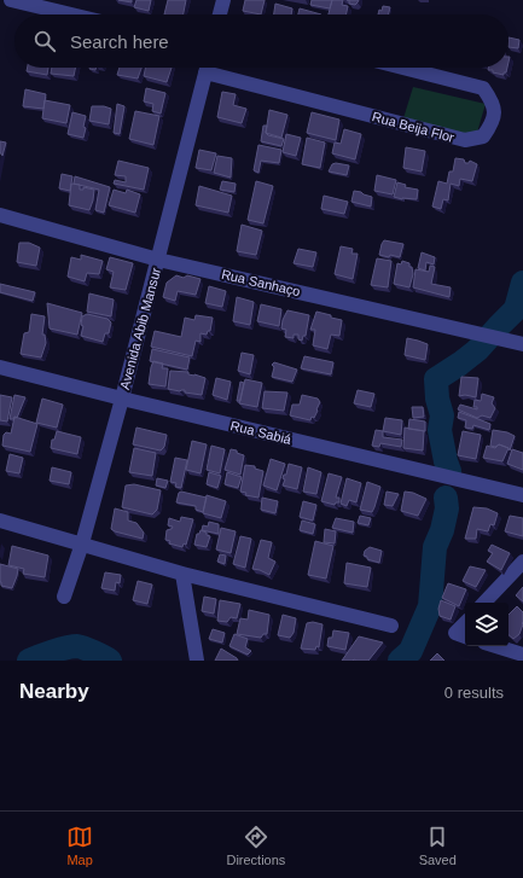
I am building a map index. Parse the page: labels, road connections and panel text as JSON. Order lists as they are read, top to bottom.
{
  "streets": {
    "street": [
      "Rua Beija Flor",
      "Rua Sanhaço",
      "Avenida Abib Mansur",
      "Rua Sabiá"
    ]
  },
  "crossings": [
    ["Rua Sanhaço", "Avenida Abib Mansur"],
    ["Avenida Abib Mansur", "Rua Sabiá"]
  ],
  "page": {
    "search": "Search here",
    "heading": ["Nearby", "0 results"],
    "nav": ["Map", "Directions", "Saved"]
  }
}
